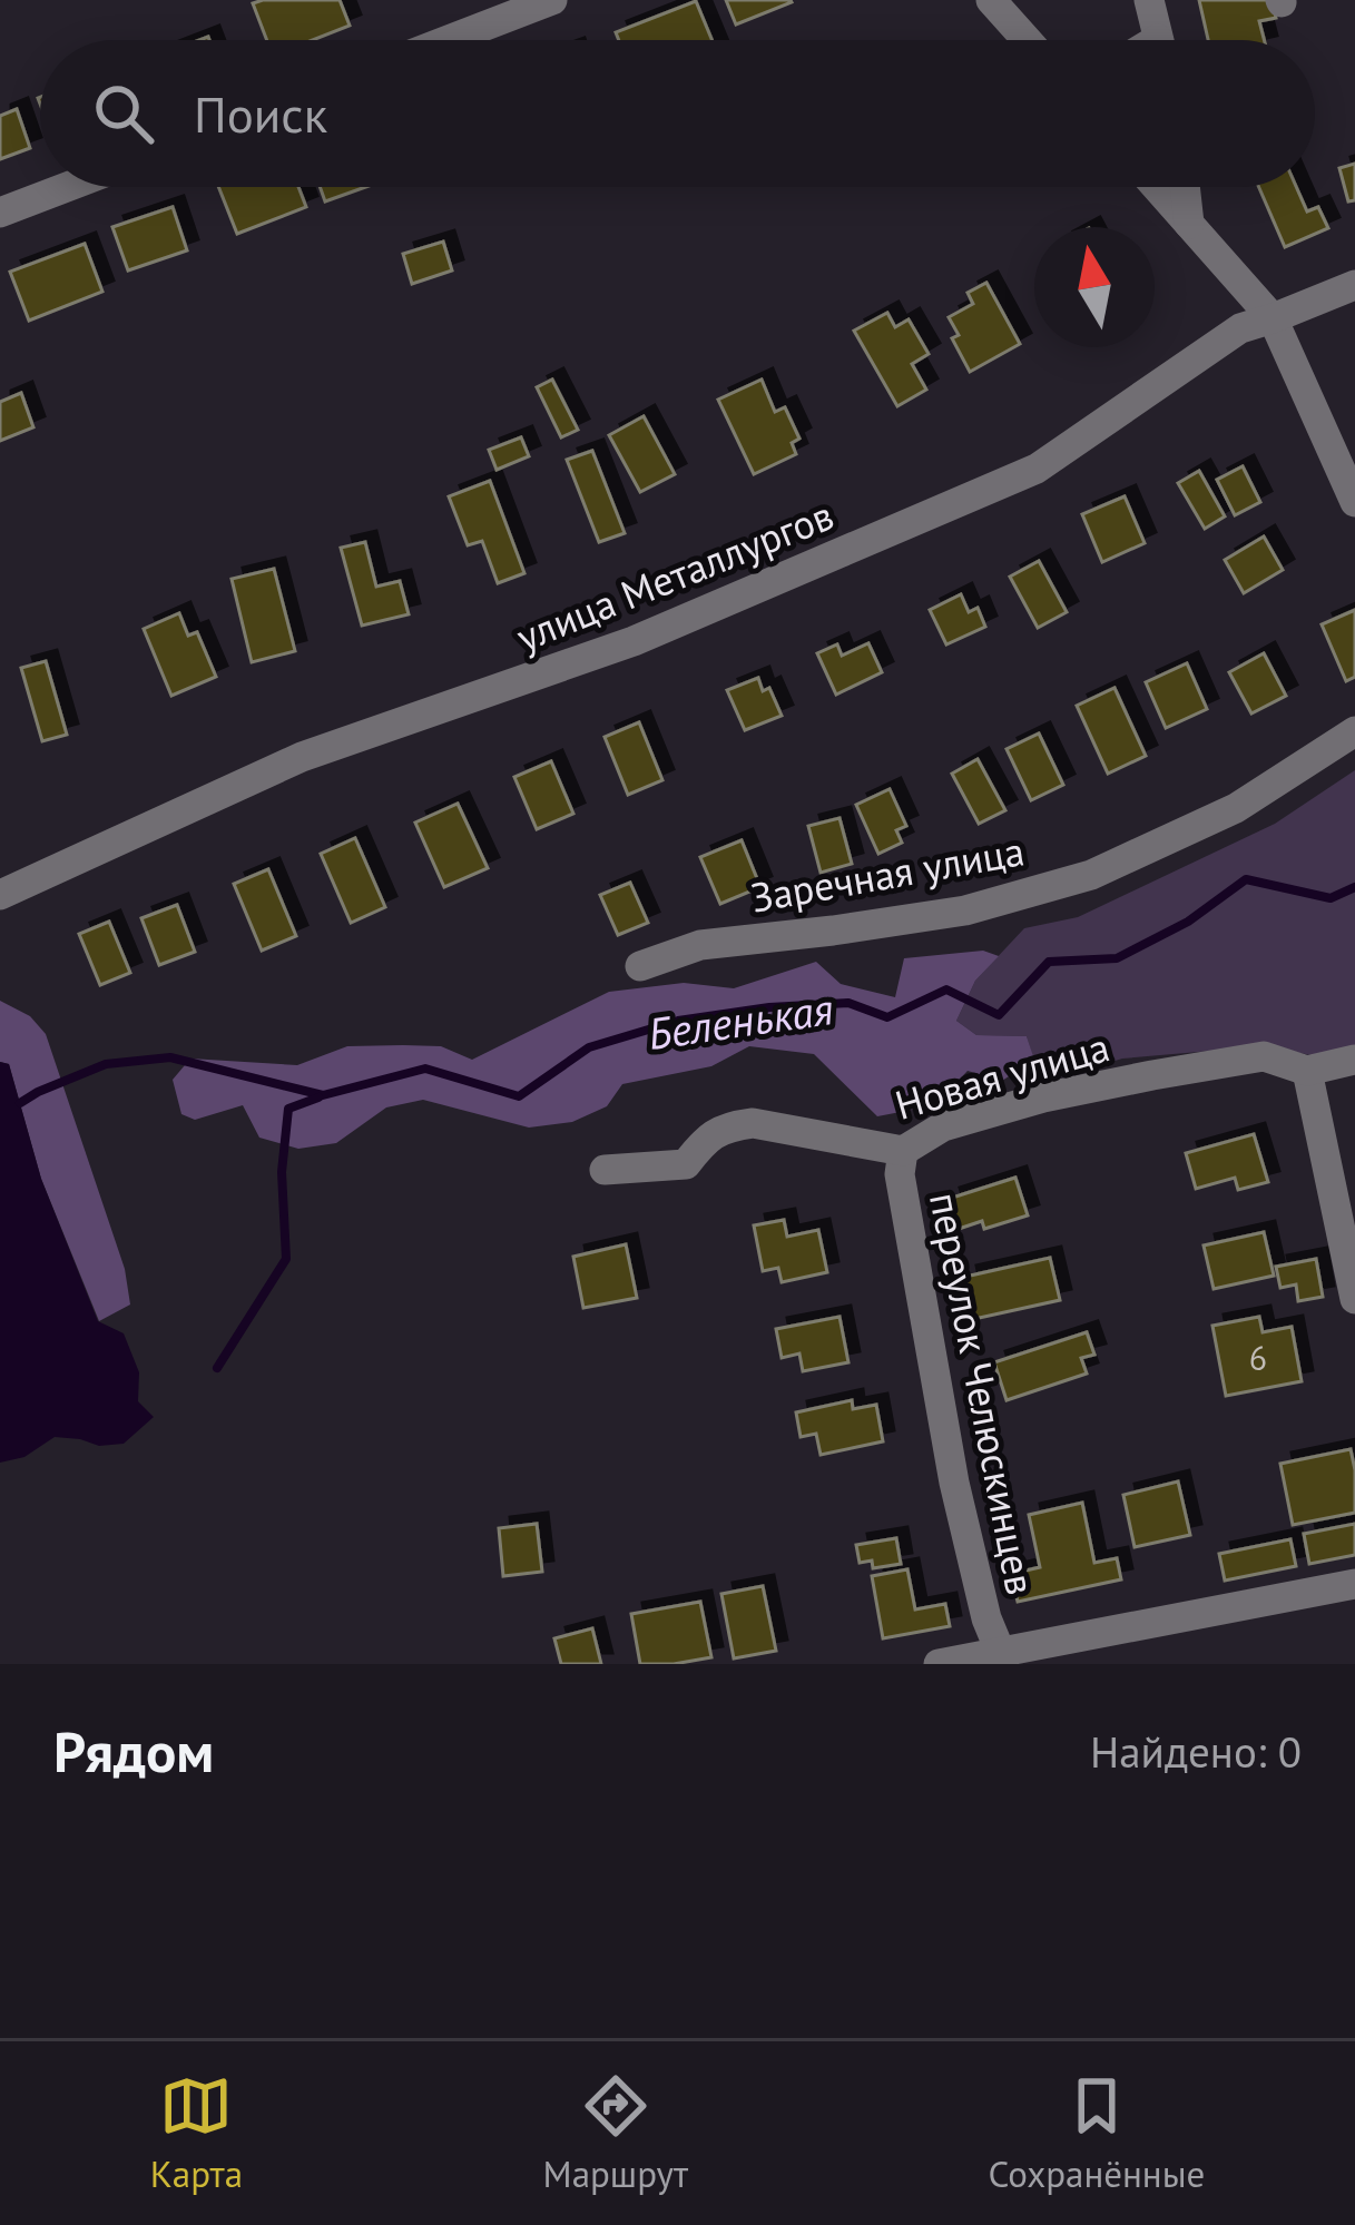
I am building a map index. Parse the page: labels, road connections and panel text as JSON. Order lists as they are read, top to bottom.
{
  "streets": {
    "street": [
      "улица Металлургов",
      "Заречная улица",
      "Новая улица",
      "переулок Челюскинцев"
    ]
  },
  "crossings": [
    ["Новая улица", "переулок Челюскинцев"]
  ],
  "water": ["Беленькая"],
  "house_numbers": ["6"],
  "north": "top",
  "page": {
    "search": "Поиск",
    "heading": ["Рядом", "Найдено: 0"],
    "nav": ["Карта", "Маршрут", "Сохранённые"]
  }
}
